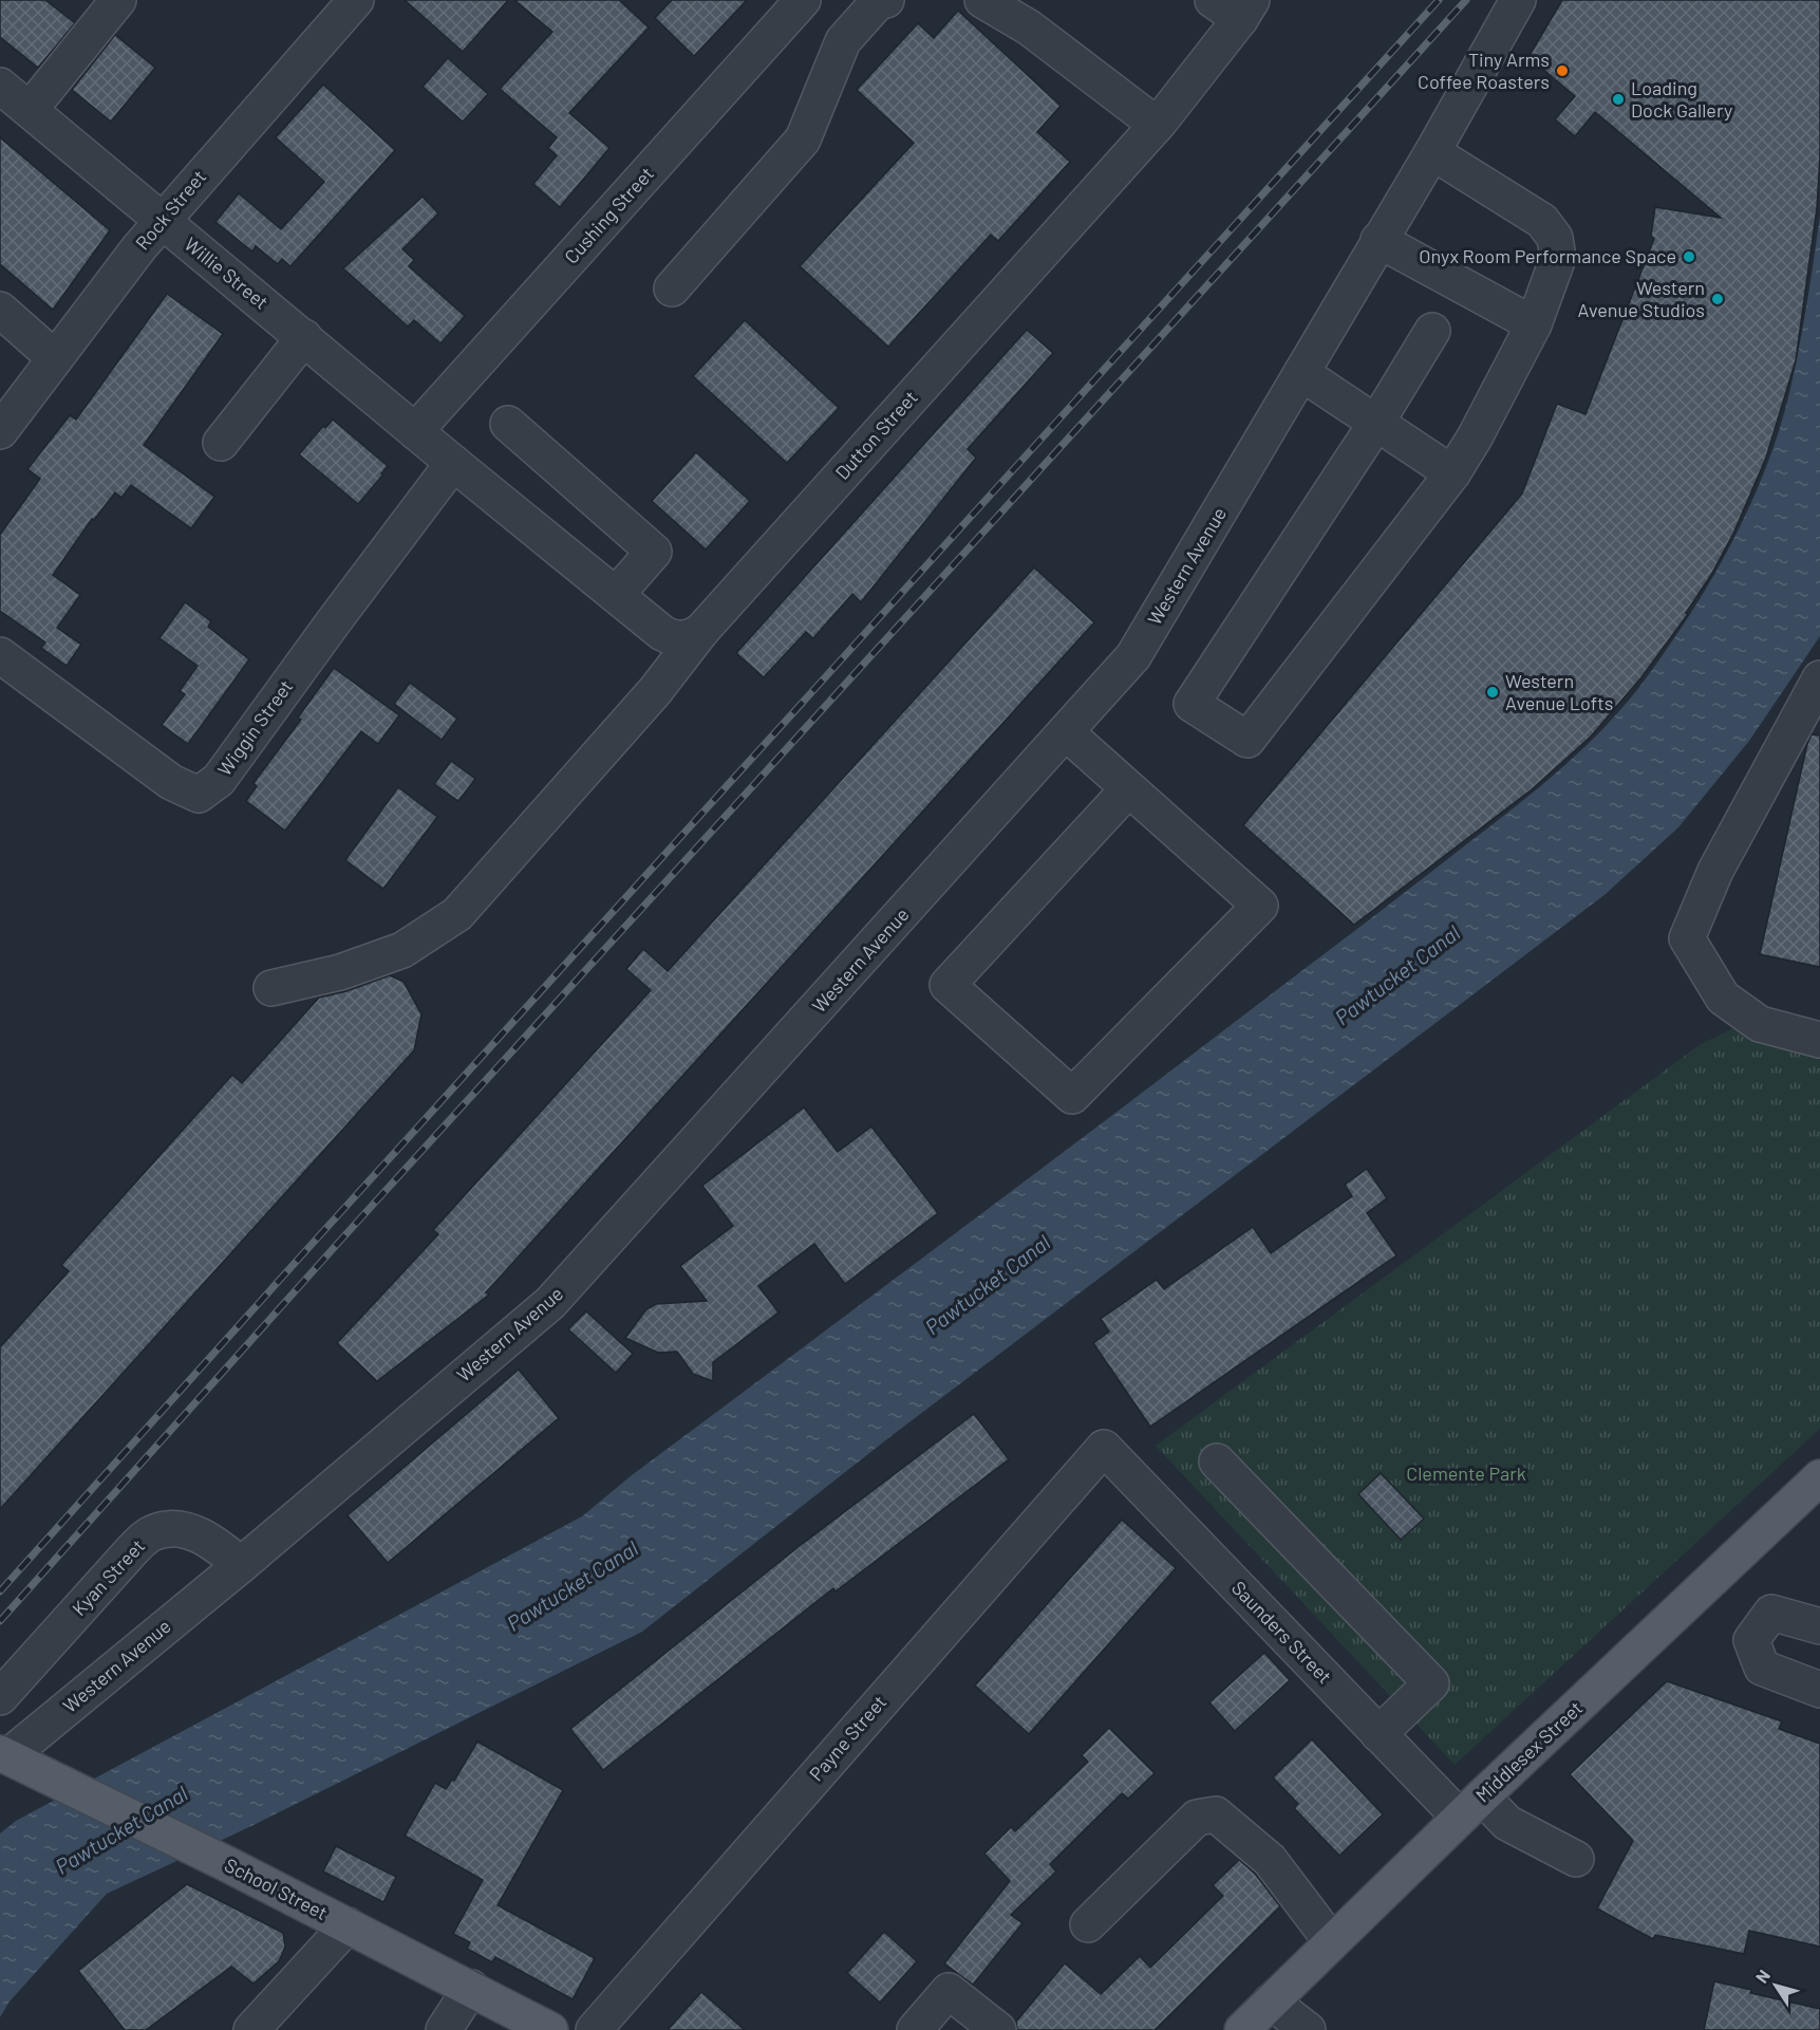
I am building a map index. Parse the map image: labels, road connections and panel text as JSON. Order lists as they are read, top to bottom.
{
  "streets": {
    "main road": ["Middlesex Street", "School Street"],
    "street": [
      "Rock Street",
      "Cushing Street",
      "Willie Street",
      "Dutton Street",
      "Western Avenue",
      "Wiggin Street",
      "Kyan Street",
      "Saunders Street",
      "Payne Street"
    ]
  },
  "crossings": [
    ["Rock Street", "Willie Street"],
    ["Cushing Street", "Willie Street"],
    ["Willie Street", "Wiggin Street"],
    ["Western Avenue", "Kyan Street"],
    ["Western Avenue", "School Street"],
    ["Saunders Street", "Payne Street"],
    ["Saunders Street", "Middlesex Street"]
  ],
  "water": ["Pawtucket Canal"],
  "parks": ["Clemente Park"],
  "places": [
    "Tiny Arms Coffee Roasters",
    "Loading Dock Gallery",
    "Onyx Room Performance Space",
    "Western Avenue Studios",
    "Western Avenue Lofts"
  ],
  "north": "top left"
}
